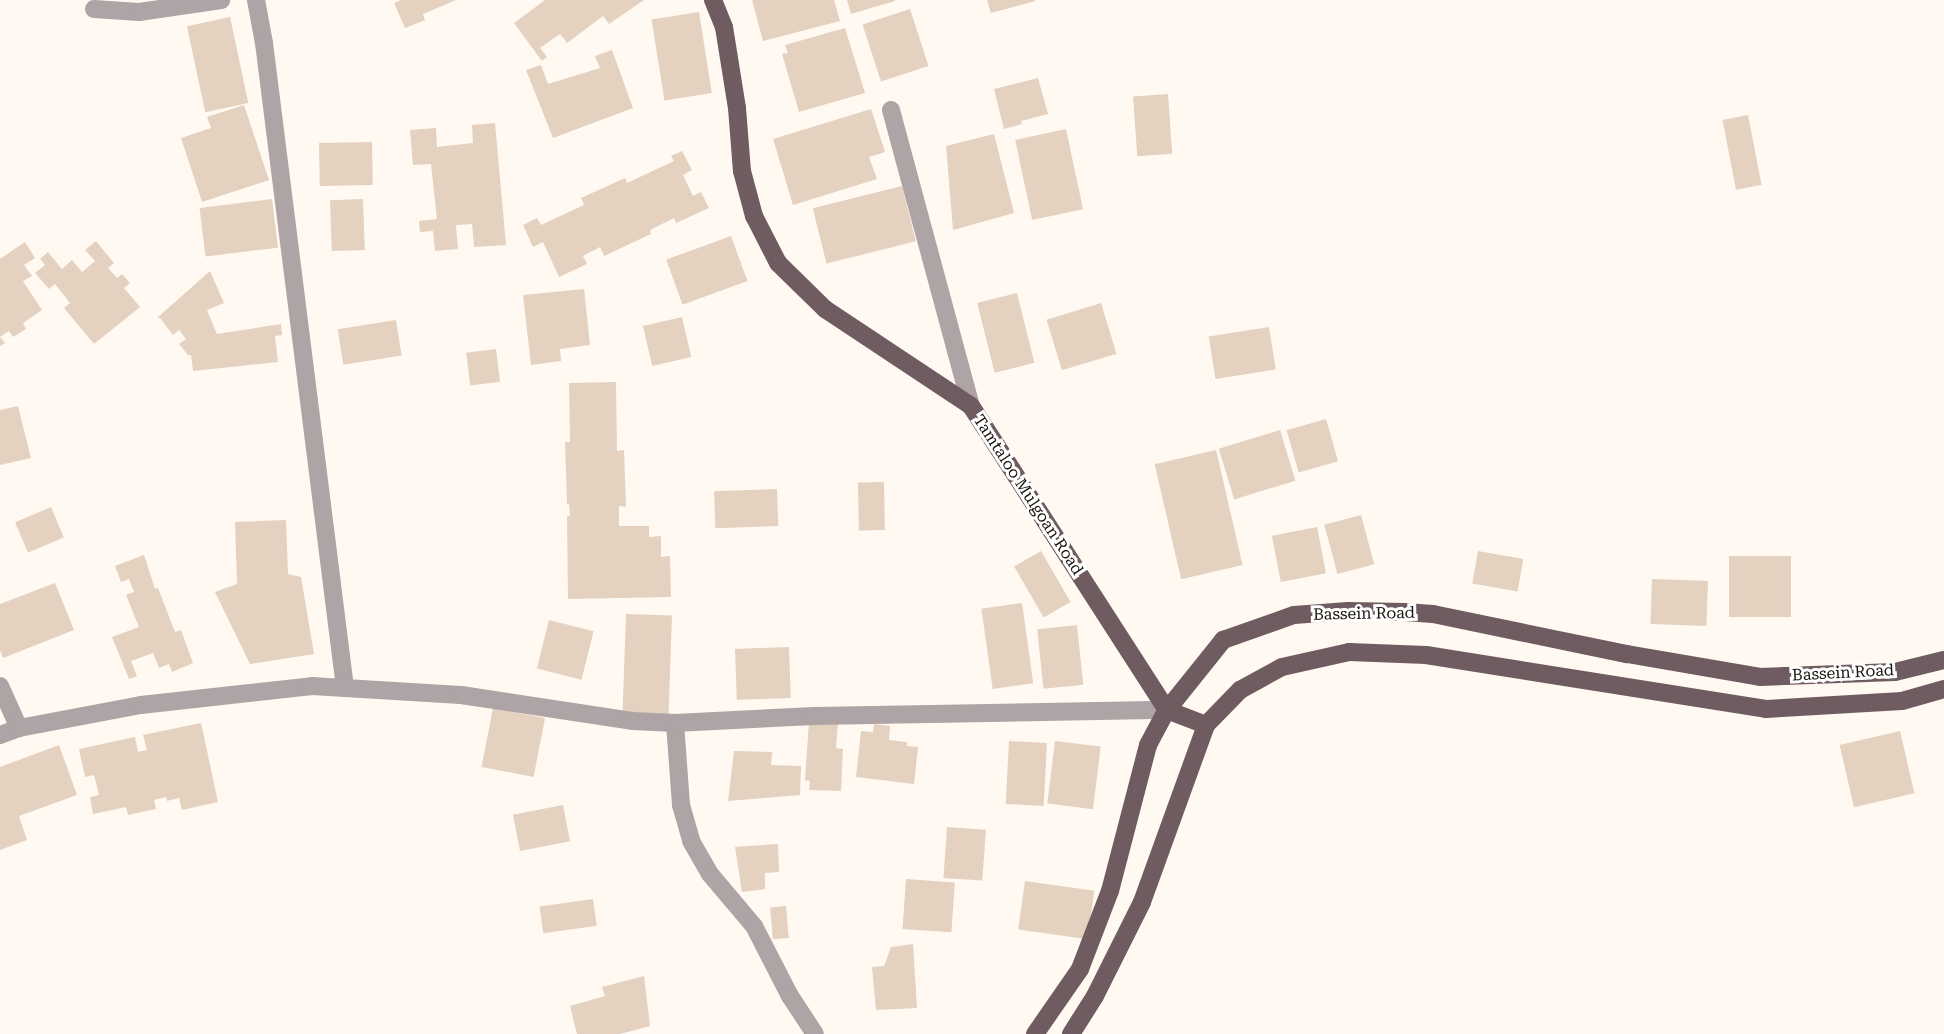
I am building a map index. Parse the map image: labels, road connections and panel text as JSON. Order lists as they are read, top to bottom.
{
  "streets": {
    "main road": ["Tamtaloo Mulgoan Road", "Bassein Road"]
  },
  "crossings": [
    ["Tamtaloo Mulgoan Road", "Bassein Road"]
  ]
}
